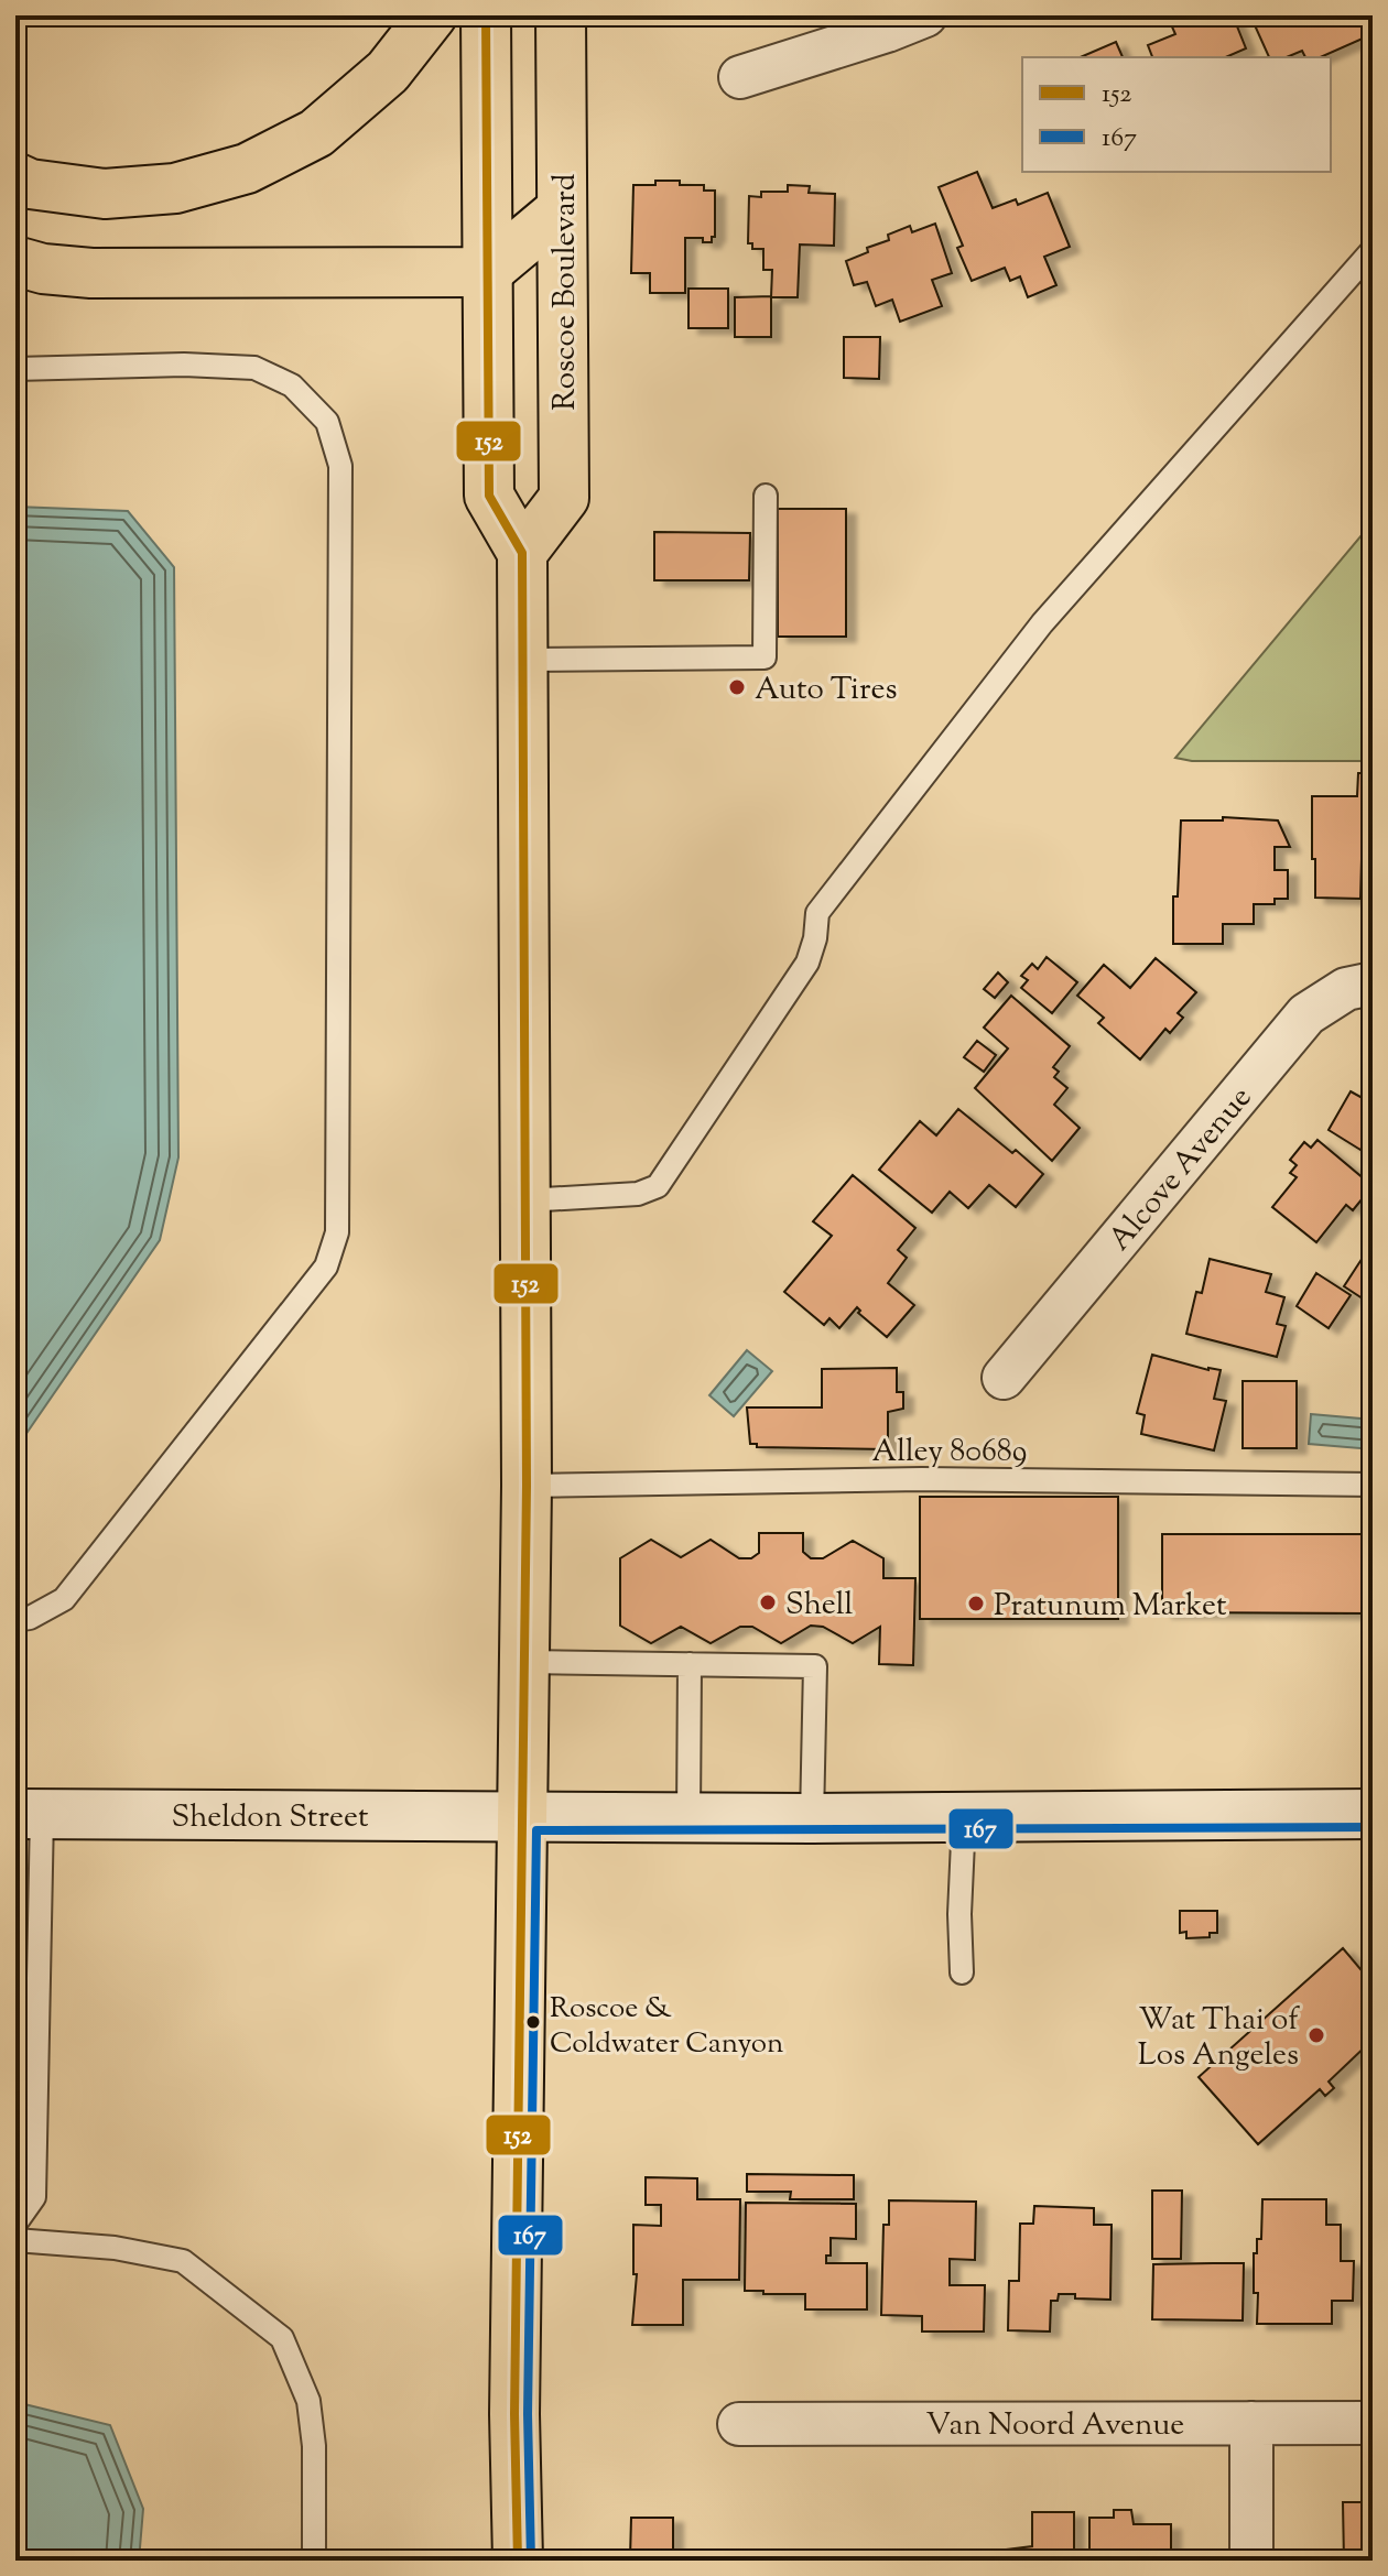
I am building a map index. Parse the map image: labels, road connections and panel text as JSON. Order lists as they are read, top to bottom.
{
  "streets": {
    "main road": ["Roscoe Boulevard", "Sheldon Street"],
    "street": ["Alcove Avenue", "Van Noord Avenue"],
    "lane": ["Alley 80689"]
  },
  "places": [
    "Auto Tires",
    "Shell",
    "Pratunum Market",
    "Roscoe & Coldwater Canyon",
    "Wat Thai of Los Angeles"
  ],
  "lines": ["transit line 152", "transit line 167"],
  "legend": ["152", "167"]
}
